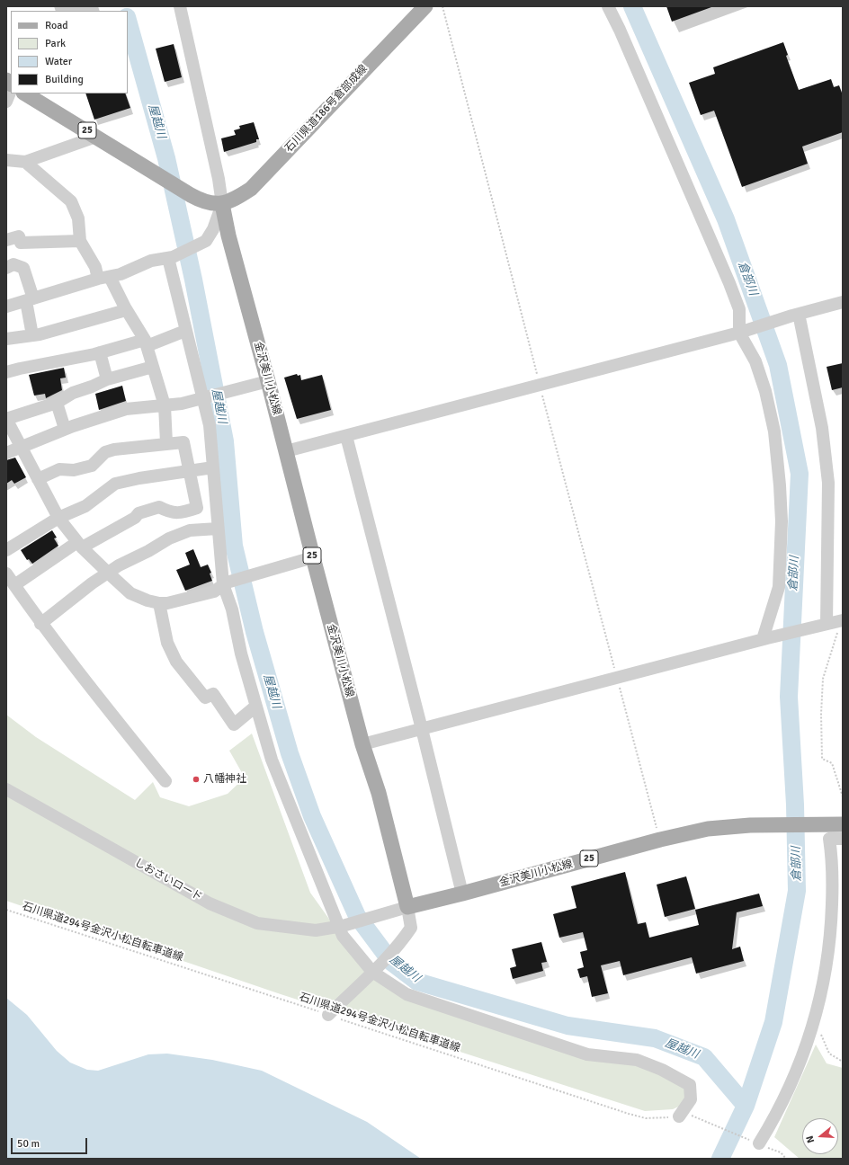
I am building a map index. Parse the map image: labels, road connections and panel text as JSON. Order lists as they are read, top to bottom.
{
  "streets": {
    "main road": ["石川県道186号倉部成線", "25", "金沢美川小松線"],
    "street": ["しおさいロード"],
    "path": ["石川県道294号金沢小松自転車道線"]
  },
  "crossings": [
    ["石川県道186号倉部成線", "25"],
    ["石川県道186号倉部成線", "金沢美川小松線"],
    ["25", "金沢美川小松線"],
    ["金沢美川小松線", "しおさいロード"]
  ],
  "water": ["屋越川", "倉部川"],
  "places": ["八幡神社"],
  "legend": [
    "Road",
    "Park",
    "Water",
    "Building"
  ],
  "scale_bar": "50 m",
  "north": "left"
}
